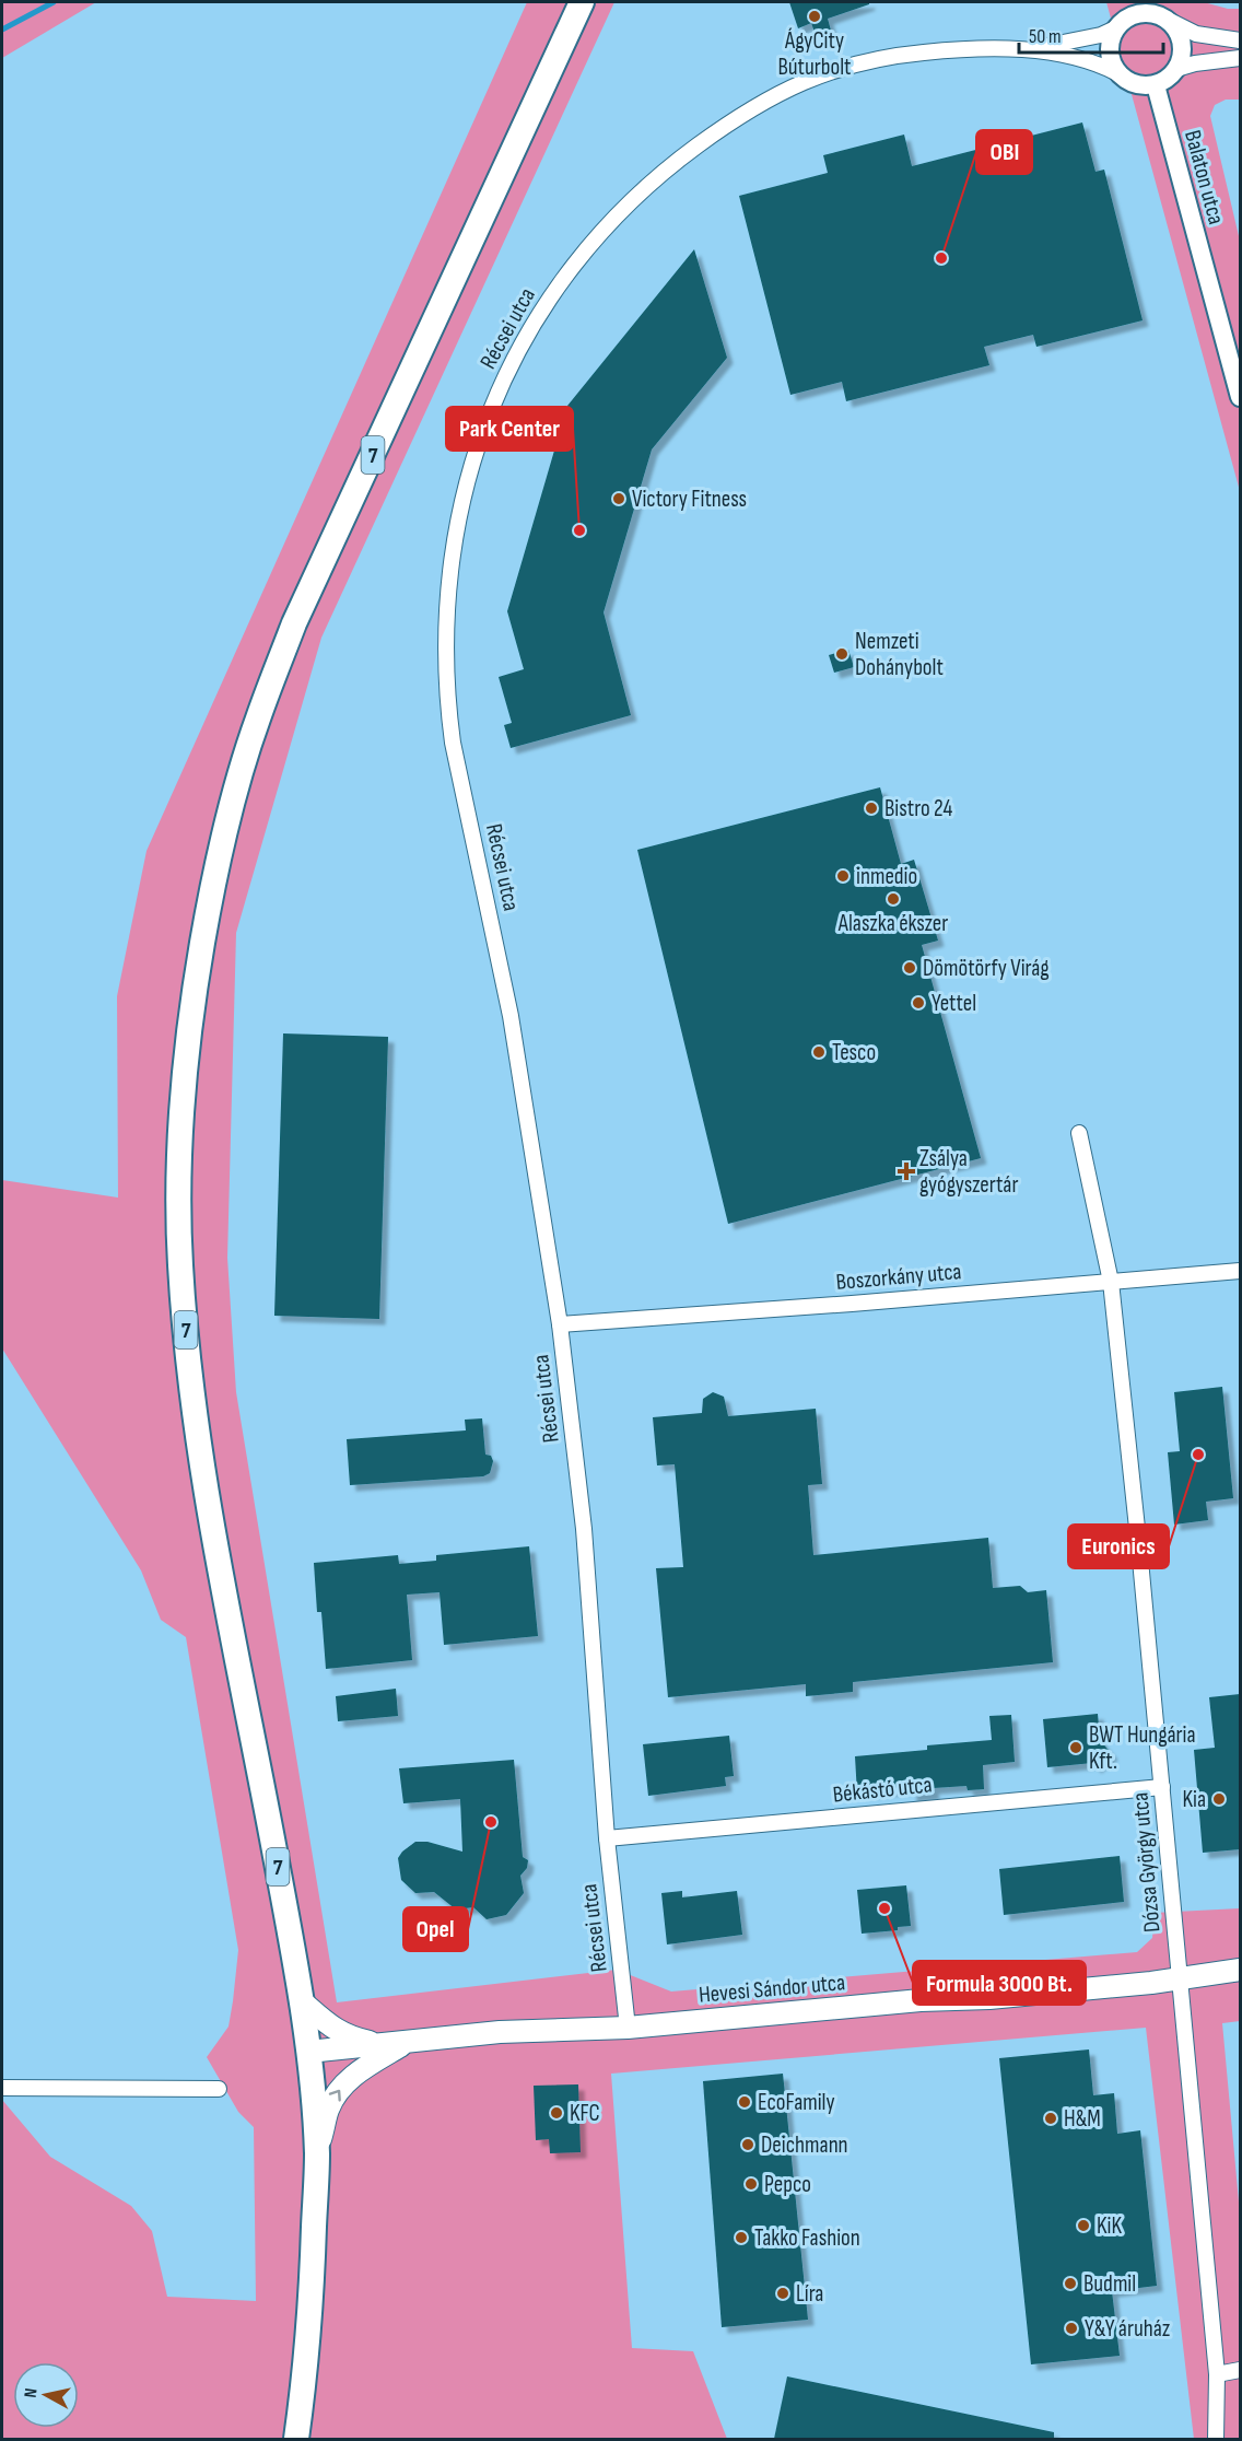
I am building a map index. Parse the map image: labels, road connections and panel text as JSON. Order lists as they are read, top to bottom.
{
  "streets": {
    "main road": ["7", "Hevesi Sándor utca"],
    "street": [
      "Balaton utca",
      "Récsei utca",
      "Boszorkány utca",
      "Békástó utca",
      "Dózsa György utca"
    ]
  },
  "crossings": [
    ["Balaton utca", "Récsei utca"],
    ["Récsei utca", "Boszorkány utca"],
    ["Récsei utca", "Békástó utca"],
    ["Récsei utca", "Hevesi Sándor utca"],
    ["7", "Hevesi Sándor utca"],
    ["Boszorkány utca", "Dózsa György utca"],
    ["Békástó utca", "Dózsa György utca"],
    ["Dózsa György utca", "Hevesi Sándor utca"]
  ],
  "places": {
    "other": [
      "ÁgyCity Búturbolt",
      "OBI",
      "Victory Fitness",
      "Park Center",
      "Nemzeti Dohánybolt",
      "Bistro 24",
      "inmedio",
      "Alaszka ékszer",
      "Dömötörfy Virág",
      "Yettel",
      "Tesco",
      "Euronics",
      "BWT Hungária Kft.",
      "Kia",
      "Opel",
      "Formula 3000 Bt.",
      "EcoFamily",
      "KFC",
      "H&M",
      "Deichmann",
      "Pepco",
      "KiK",
      "Takko Fashion",
      "Budmil",
      "Líra",
      "Y&Y áruház"
    ],
    "health": ["Zsálya gyógyszertár"]
  },
  "scale_bar": "50 m",
  "north": "left"
}
